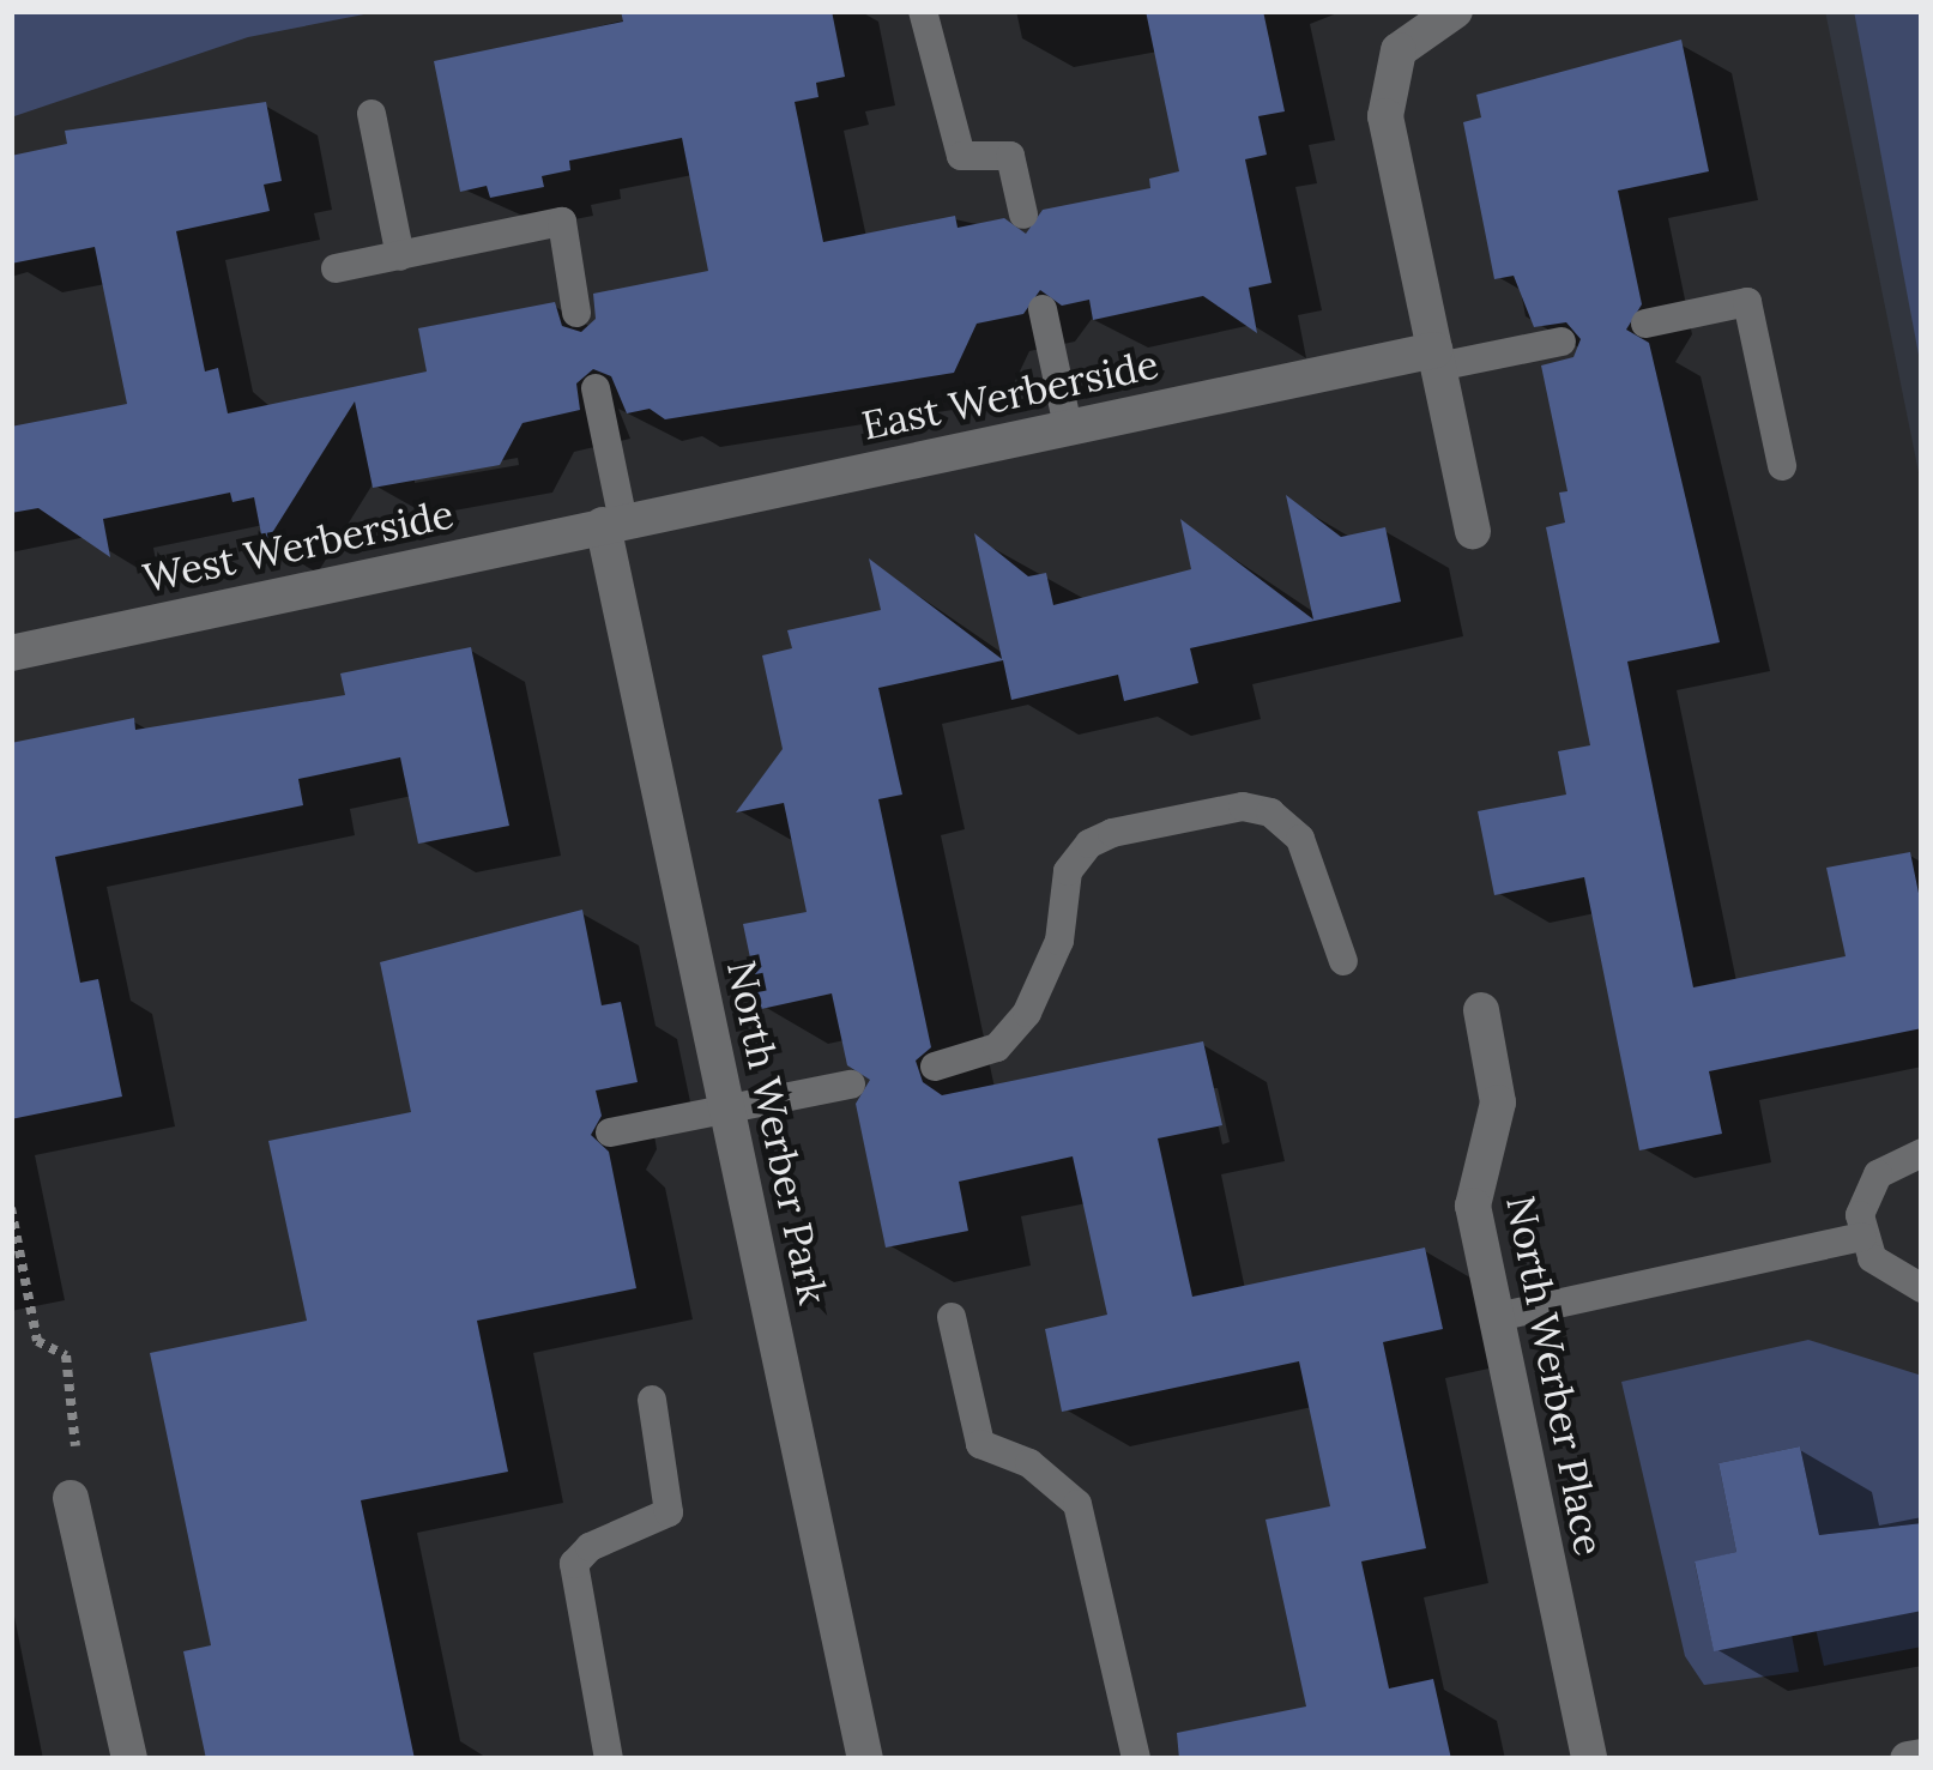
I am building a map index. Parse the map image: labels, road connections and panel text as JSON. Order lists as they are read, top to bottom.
{
  "streets": {
    "street": [
      "East Werberside",
      "West Werberside",
      "North Werber Park",
      "North Werber Place"
    ]
  },
  "crossings": [
    ["East Werberside", "West Werberside"],
    ["East Werberside", "North Werber Park"],
    ["West Werberside", "North Werber Park"]
  ]
}
